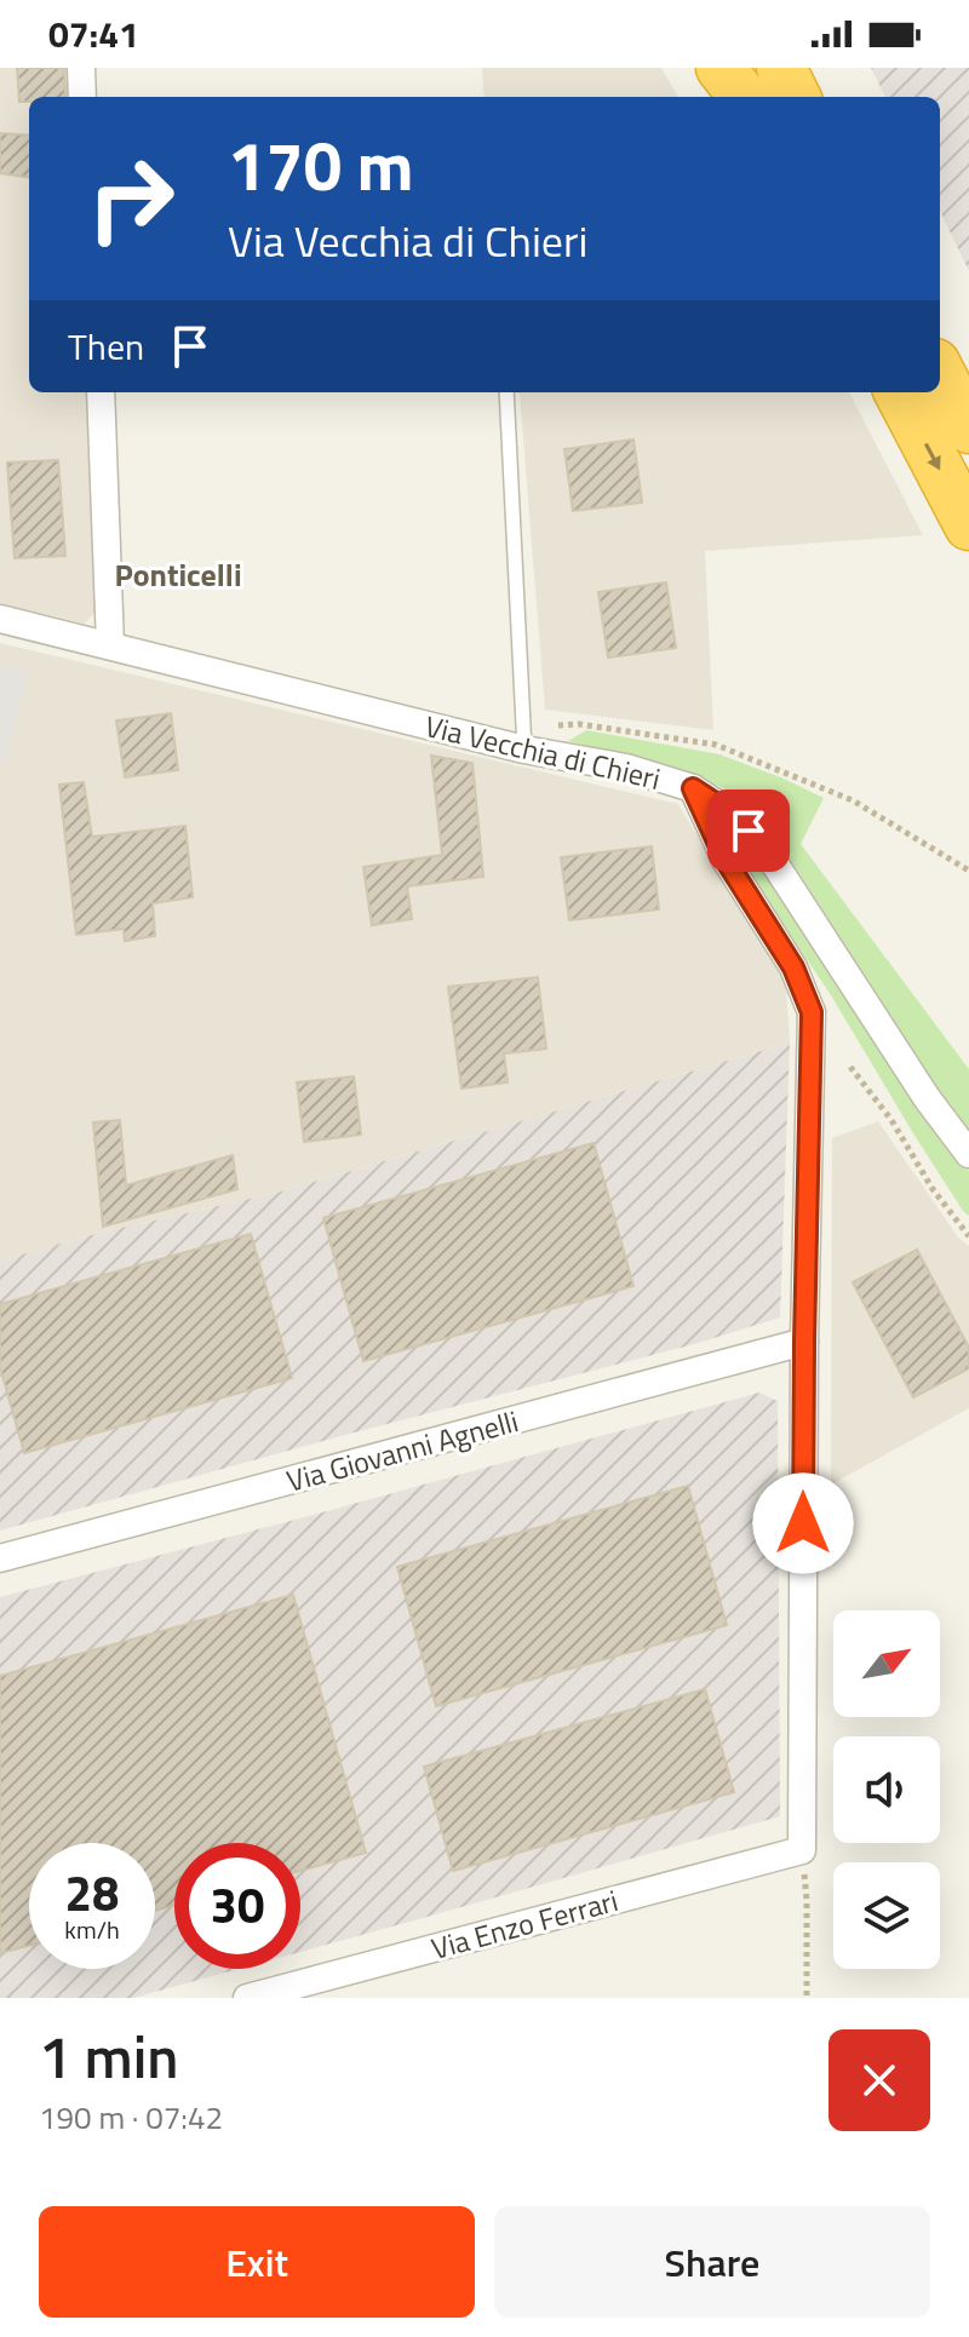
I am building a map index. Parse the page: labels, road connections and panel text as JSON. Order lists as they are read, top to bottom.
{
  "streets": {
    "street": ["Via Vecchia di Chieri", "Via Giovanni Agnelli", "Via Enzo Ferrari"]
  },
  "districts": ["Ponticelli"],
  "north": "top right",
  "page": {
    "status": "07:41",
    "turn": ["170 m", "Via Vecchia di Chieri"],
    "then": "Then",
    "speed": "28 km/h",
    "limit": "30",
    "heading": ["1 min", "190 m · 07:42"],
    "buttons": ["Exit", "Share"]
  }
}
